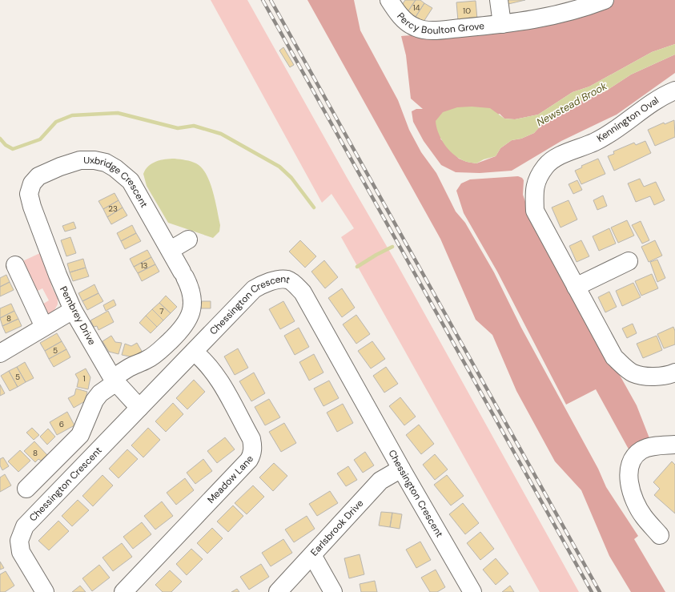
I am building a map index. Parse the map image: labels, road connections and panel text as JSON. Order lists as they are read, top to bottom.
{
  "streets": {
    "street": [
      "Percy Boulton Grove",
      "Kennington Oval",
      "Uxbridge Crescent",
      "Chessington Crescent",
      "Pembrey Drive",
      "Meadow Lane",
      "Earlsbrook Drive"
    ]
  },
  "crossings": [
    ["Uxbridge Crescent", "Pembrey Drive"],
    ["Chessington Crescent", "Pembrey Drive"],
    ["Chessington Crescent", "Meadow Lane"],
    ["Chessington Crescent", "Earlsbrook Drive"]
  ],
  "water": ["Newstead Brook"],
  "house_numbers": [
    "14",
    "10",
    "23",
    "13",
    "7",
    "8",
    "5",
    "5",
    "1",
    "6",
    "8"
  ]
}
